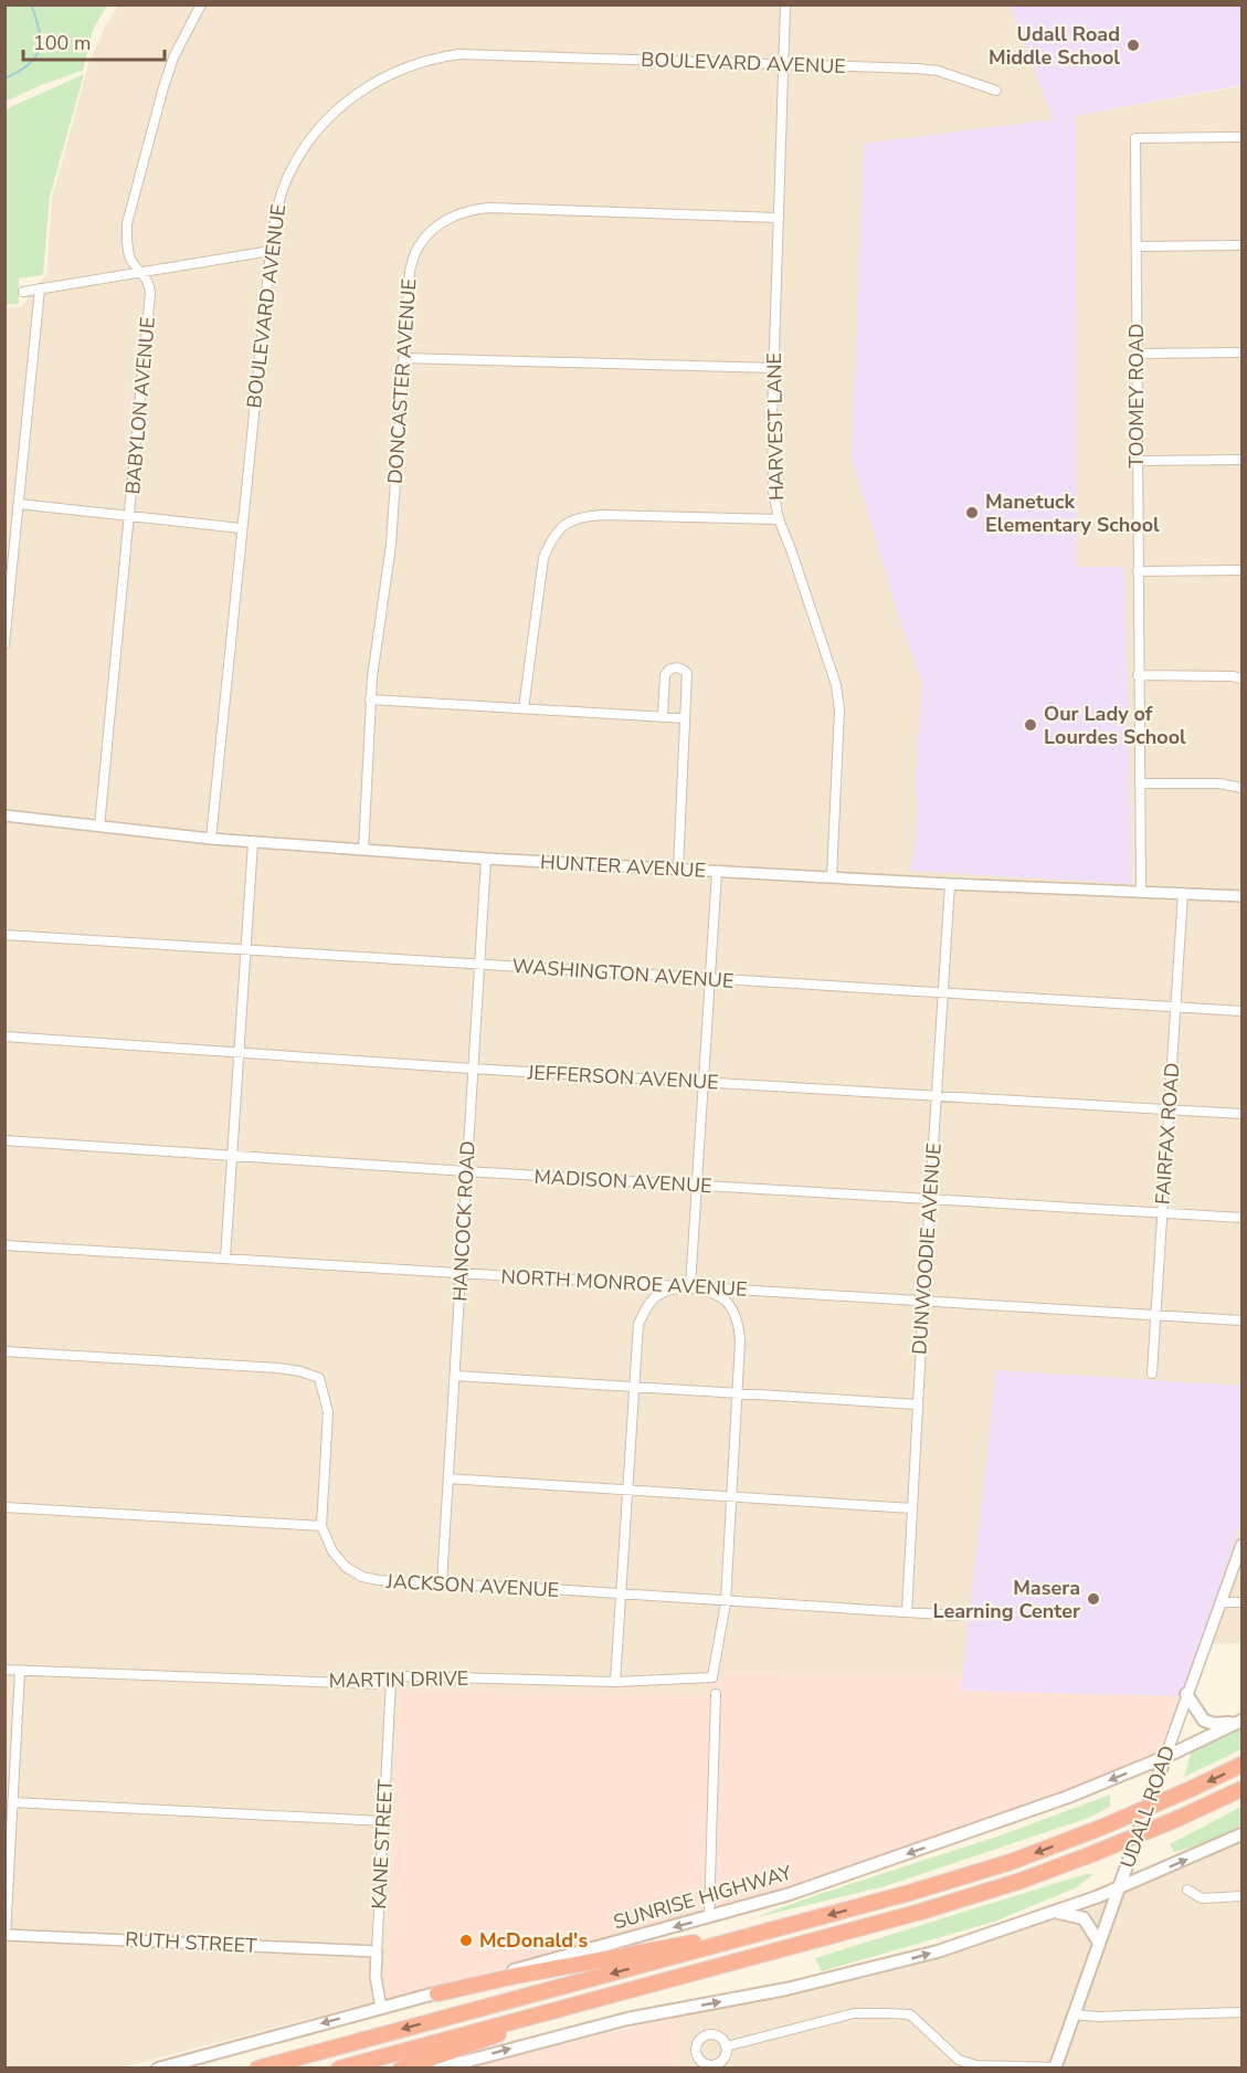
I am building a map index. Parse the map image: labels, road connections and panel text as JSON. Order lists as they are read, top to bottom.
{
  "streets": {
    "main road": ["UDALL ROAD", "SUNRISE HIGHWAY"],
    "street": [
      "BOULEVARD AVENUE",
      "DONCASTER AVENUE",
      "TOOMEY ROAD",
      "BABYLON AVENUE",
      "HARVEST LANE",
      "HUNTER AVENUE",
      "WASHINGTON AVENUE",
      "JEFFERSON AVENUE",
      "FAIRFAX ROAD",
      "MADISON AVENUE",
      "HANCOCK ROAD",
      "DUNWOODIE AVENUE",
      "NORTH MONROE AVENUE",
      "JACKSON AVENUE",
      "MARTIN DRIVE",
      "KANE STREET",
      "RUTH STREET"
    ]
  },
  "crossings": [
    ["BOULEVARD AVENUE", "HARVEST LANE"],
    ["BOULEVARD AVENUE", "HUNTER AVENUE"],
    ["DONCASTER AVENUE", "HARVEST LANE"],
    ["DONCASTER AVENUE", "HUNTER AVENUE"],
    ["TOOMEY ROAD", "HUNTER AVENUE"],
    ["BABYLON AVENUE", "HUNTER AVENUE"],
    ["HARVEST LANE", "HUNTER AVENUE"],
    ["HUNTER AVENUE", "FAIRFAX ROAD"],
    ["HUNTER AVENUE", "HANCOCK ROAD"],
    ["HUNTER AVENUE", "DUNWOODIE AVENUE"],
    ["WASHINGTON AVENUE", "FAIRFAX ROAD"],
    ["WASHINGTON AVENUE", "HANCOCK ROAD"],
    ["WASHINGTON AVENUE", "DUNWOODIE AVENUE"],
    ["JEFFERSON AVENUE", "FAIRFAX ROAD"],
    ["JEFFERSON AVENUE", "HANCOCK ROAD"],
    ["JEFFERSON AVENUE", "DUNWOODIE AVENUE"],
    ["FAIRFAX ROAD", "MADISON AVENUE"],
    ["FAIRFAX ROAD", "NORTH MONROE AVENUE"],
    ["MADISON AVENUE", "HANCOCK ROAD"],
    ["MADISON AVENUE", "DUNWOODIE AVENUE"],
    ["HANCOCK ROAD", "NORTH MONROE AVENUE"],
    ["HANCOCK ROAD", "JACKSON AVENUE"],
    ["DUNWOODIE AVENUE", "NORTH MONROE AVENUE"],
    ["DUNWOODIE AVENUE", "JACKSON AVENUE"],
    ["JACKSON AVENUE", "MARTIN DRIVE"],
    ["MARTIN DRIVE", "KANE STREET"],
    ["UDALL ROAD", "SUNRISE HIGHWAY"],
    ["KANE STREET", "SUNRISE HIGHWAY"],
    ["KANE STREET", "RUTH STREET"]
  ],
  "places": [
    "Udall Road Middle School",
    "Manetuck Elementary School",
    "Our Lady of Lourdes School",
    "Masera Learning Center",
    "McDonald's"
  ],
  "scale_bar": "100 m"
}
